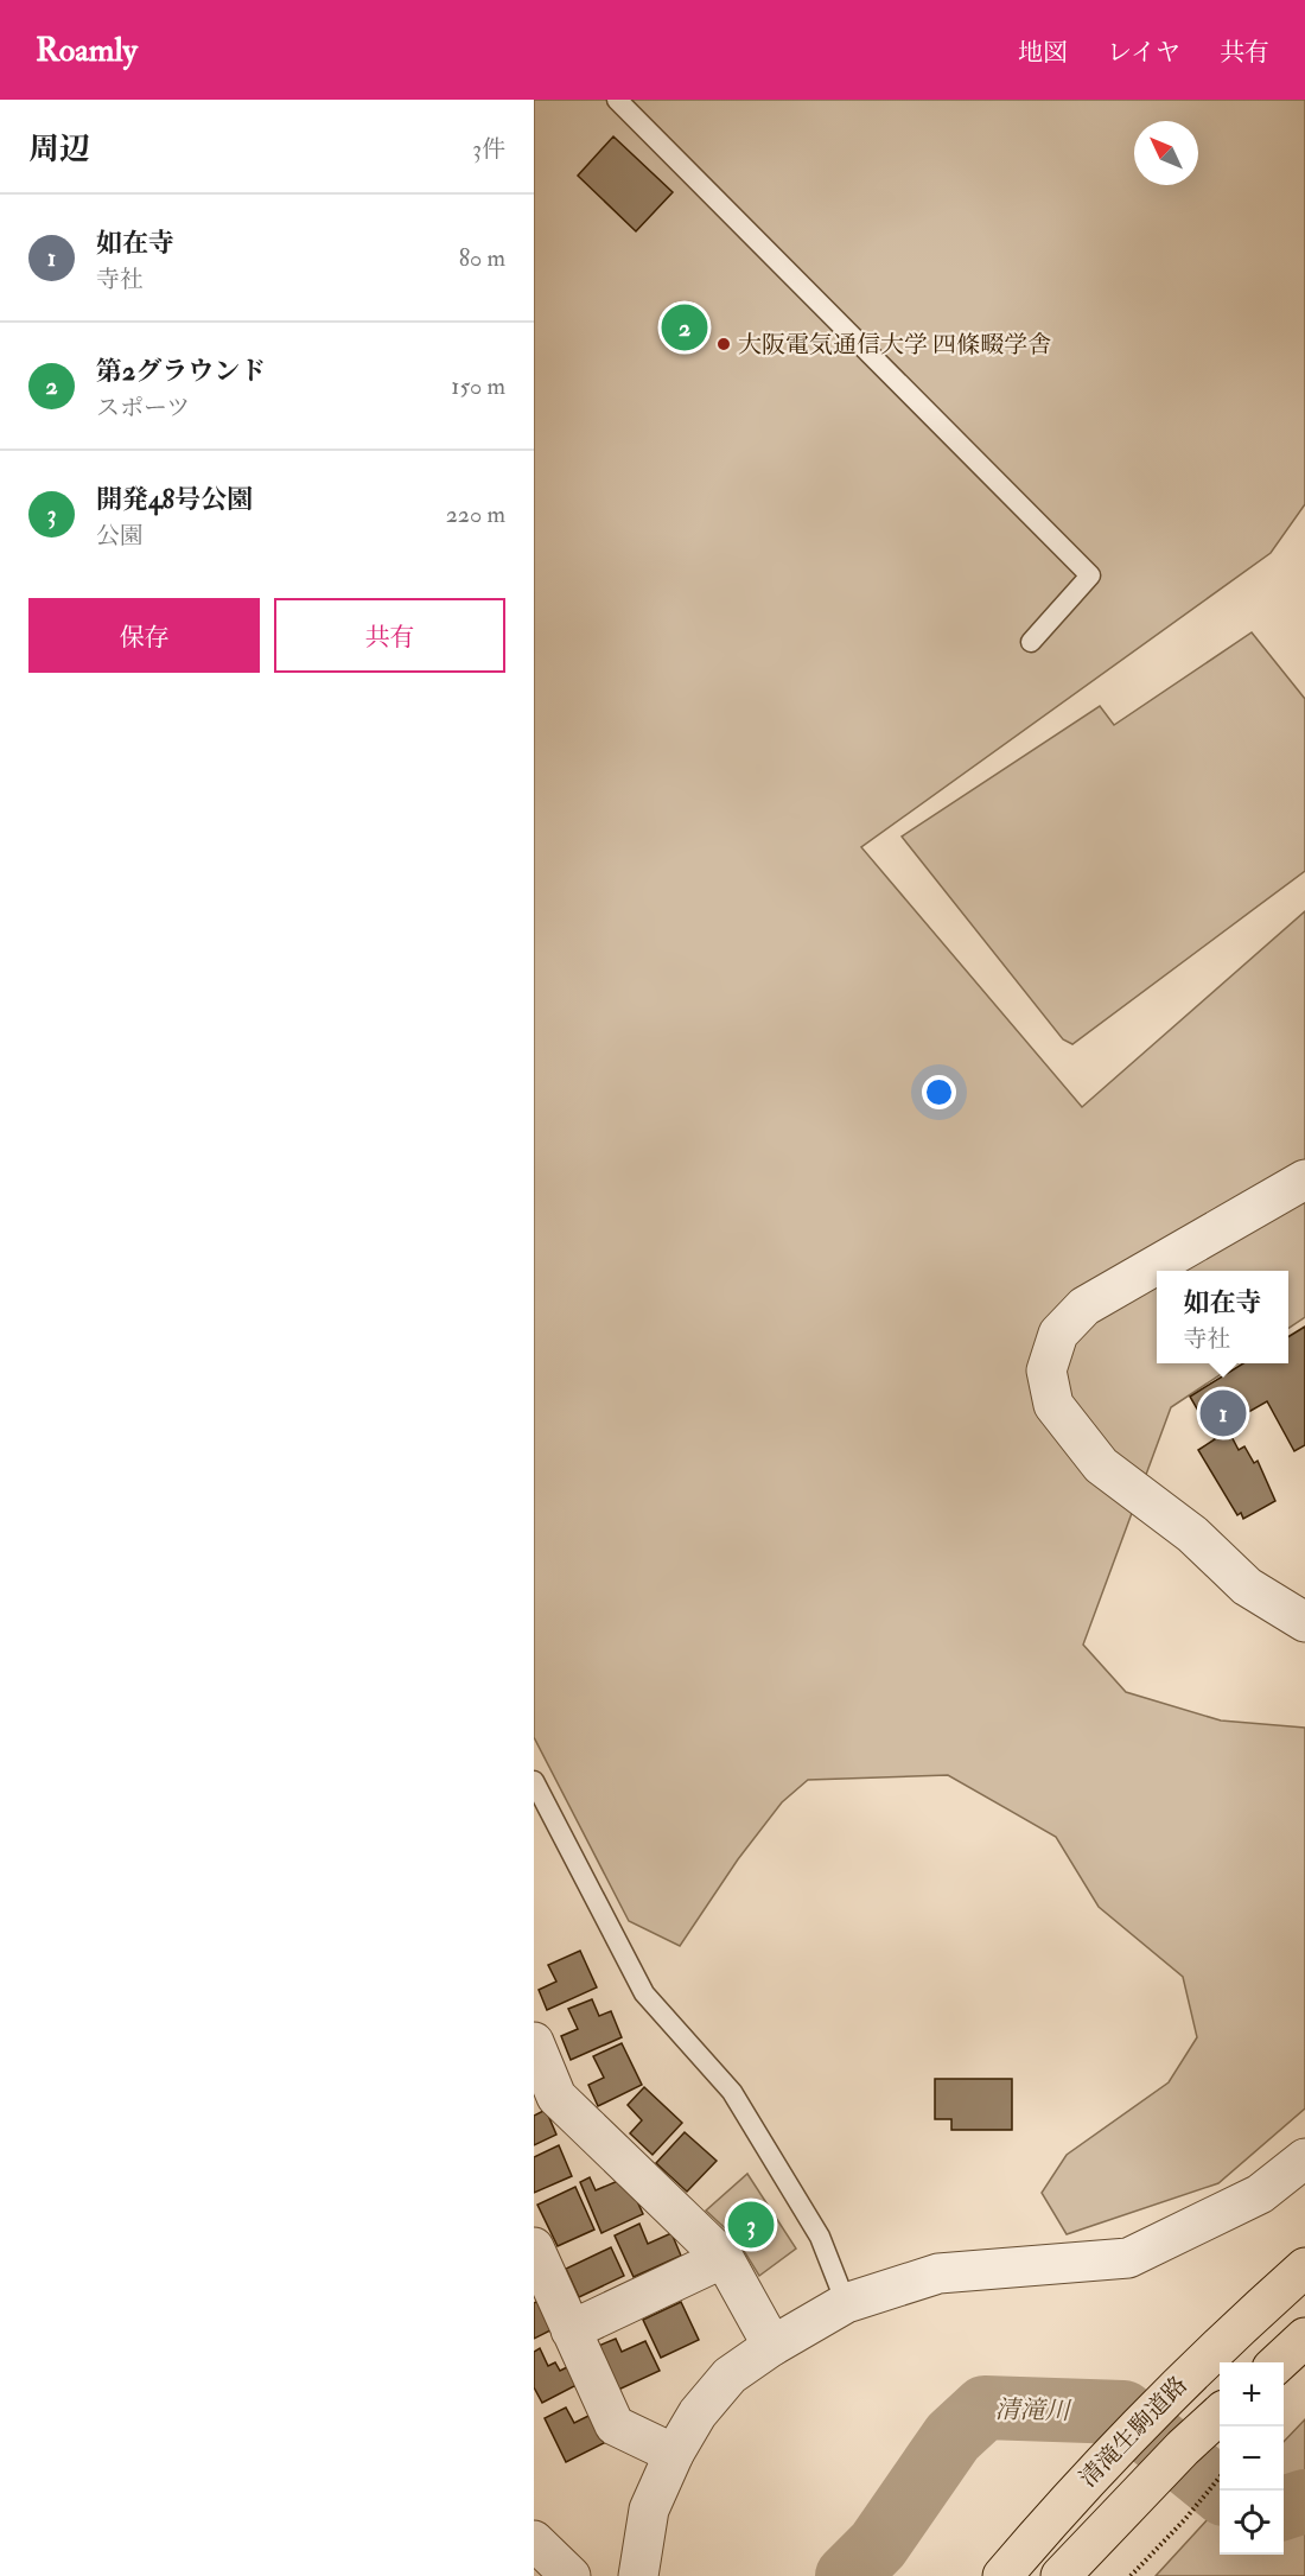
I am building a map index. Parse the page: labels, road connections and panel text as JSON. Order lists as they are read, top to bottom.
{
  "streets": {
    "highway": ["清滝生駒道路"]
  },
  "water": ["清滝川"],
  "places": ["大阪電気通信大学 四條畷学舎"],
  "north": "top left",
  "page": {
    "header": "Roamly",
    "nav": ["地図", "レイヤ", "共有"],
    "heading": ["周辺", "3件"],
    "list": [
      {
        "mark": "1",
        "name": "如在寺",
        "note": "寺社",
        "value": "80 m"
      },
      {
        "mark": "2",
        "name": "第2グラウンド",
        "note": "スポーツ",
        "value": "150 m"
      },
      {
        "mark": "3",
        "name": "開発48号公園",
        "note": "公園",
        "value": "220 m"
      }
    ],
    "pins": ["2", "1", "3"],
    "buttons": ["保存", "共有"],
    "popup": ["如在寺", "寺社"],
    "map_buttons": ["+", "−"]
  }
}
